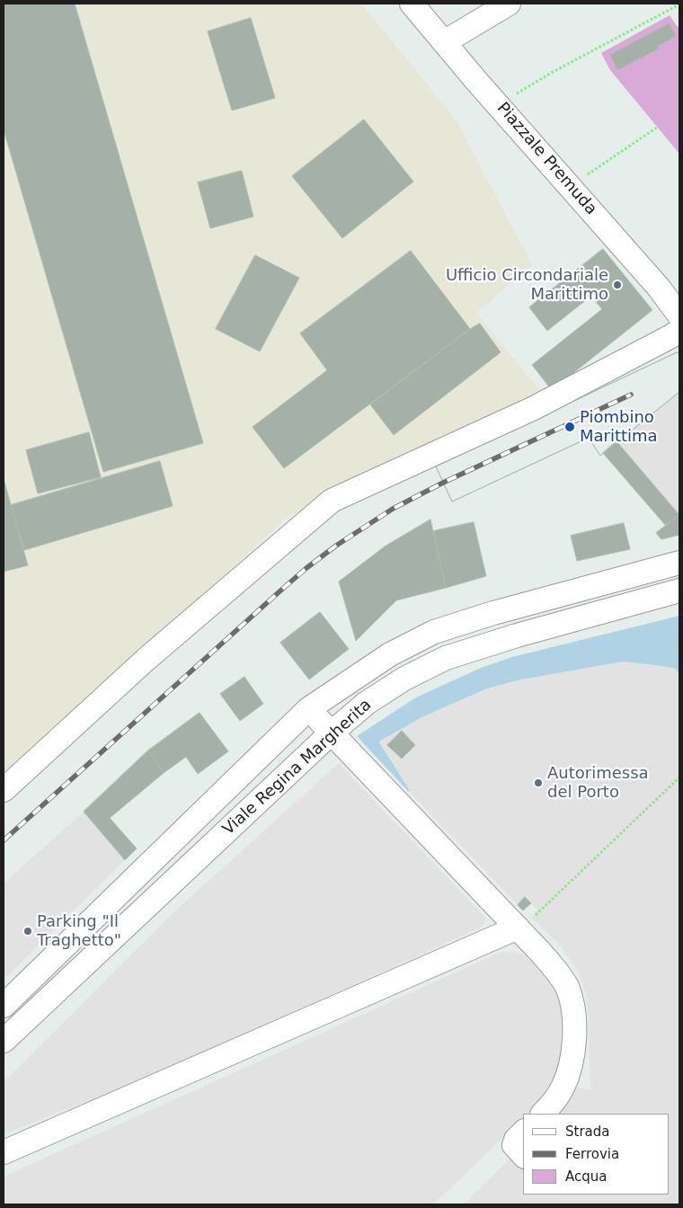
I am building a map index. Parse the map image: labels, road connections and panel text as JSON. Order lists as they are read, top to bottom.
{
  "streets": {
    "street": ["Piazzale Premuda", "Viale Regina Margherita"]
  },
  "places": [
    "Ufficio Circondariale Marittimo",
    "Piombino Marittima",
    "Autorimessa del Porto",
    "Parking \"Il Traghetto\""
  ],
  "legend": ["Strada", "Ferrovia", "Acqua"]
}
